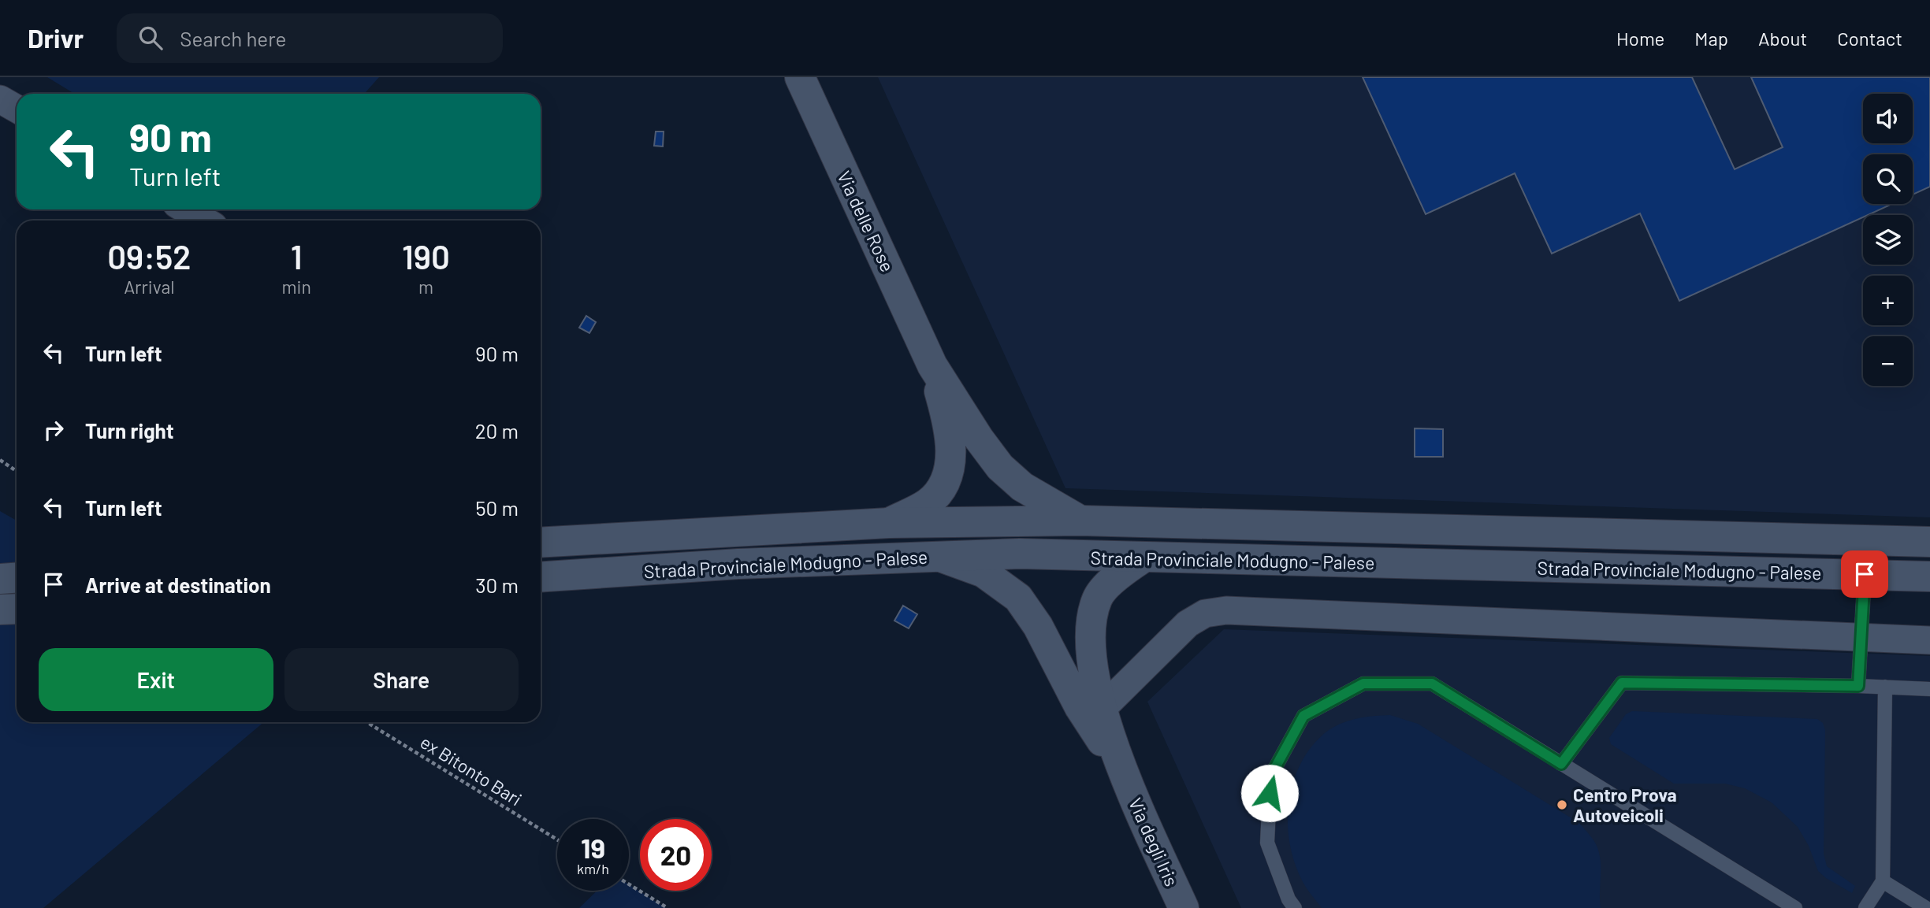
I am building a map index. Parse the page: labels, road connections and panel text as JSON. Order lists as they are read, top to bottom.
{
  "streets": {
    "main road": ["Via delle Rose", "Strada Provinciale Modugno - Palese", "Via degli Iris"],
    "path": ["ex Bitonto Bari"]
  },
  "places": ["Centro Prova Autoveicoli"],
  "page": {
    "header": "Drivr",
    "search": "Search here",
    "nav": [
      "Home",
      "Map",
      "About",
      "Contact"
    ],
    "map_buttons": ["+", "−"],
    "turn": ["90 m", "Turn left"],
    "eta": [
      "09:52",
      "Arrival",
      "1",
      "min",
      "190",
      "m"
    ],
    "list": [
      {
        "name": "Turn left",
        "value": "90 m"
      },
      {
        "name": "Turn right",
        "value": "20 m"
      },
      {
        "name": "Turn left",
        "value": "50 m"
      },
      {
        "name": "Arrive at destination",
        "value": "30 m"
      }
    ],
    "buttons": ["Exit", "Share"],
    "speed": "19 km/h",
    "limit": "20"
  }
}
